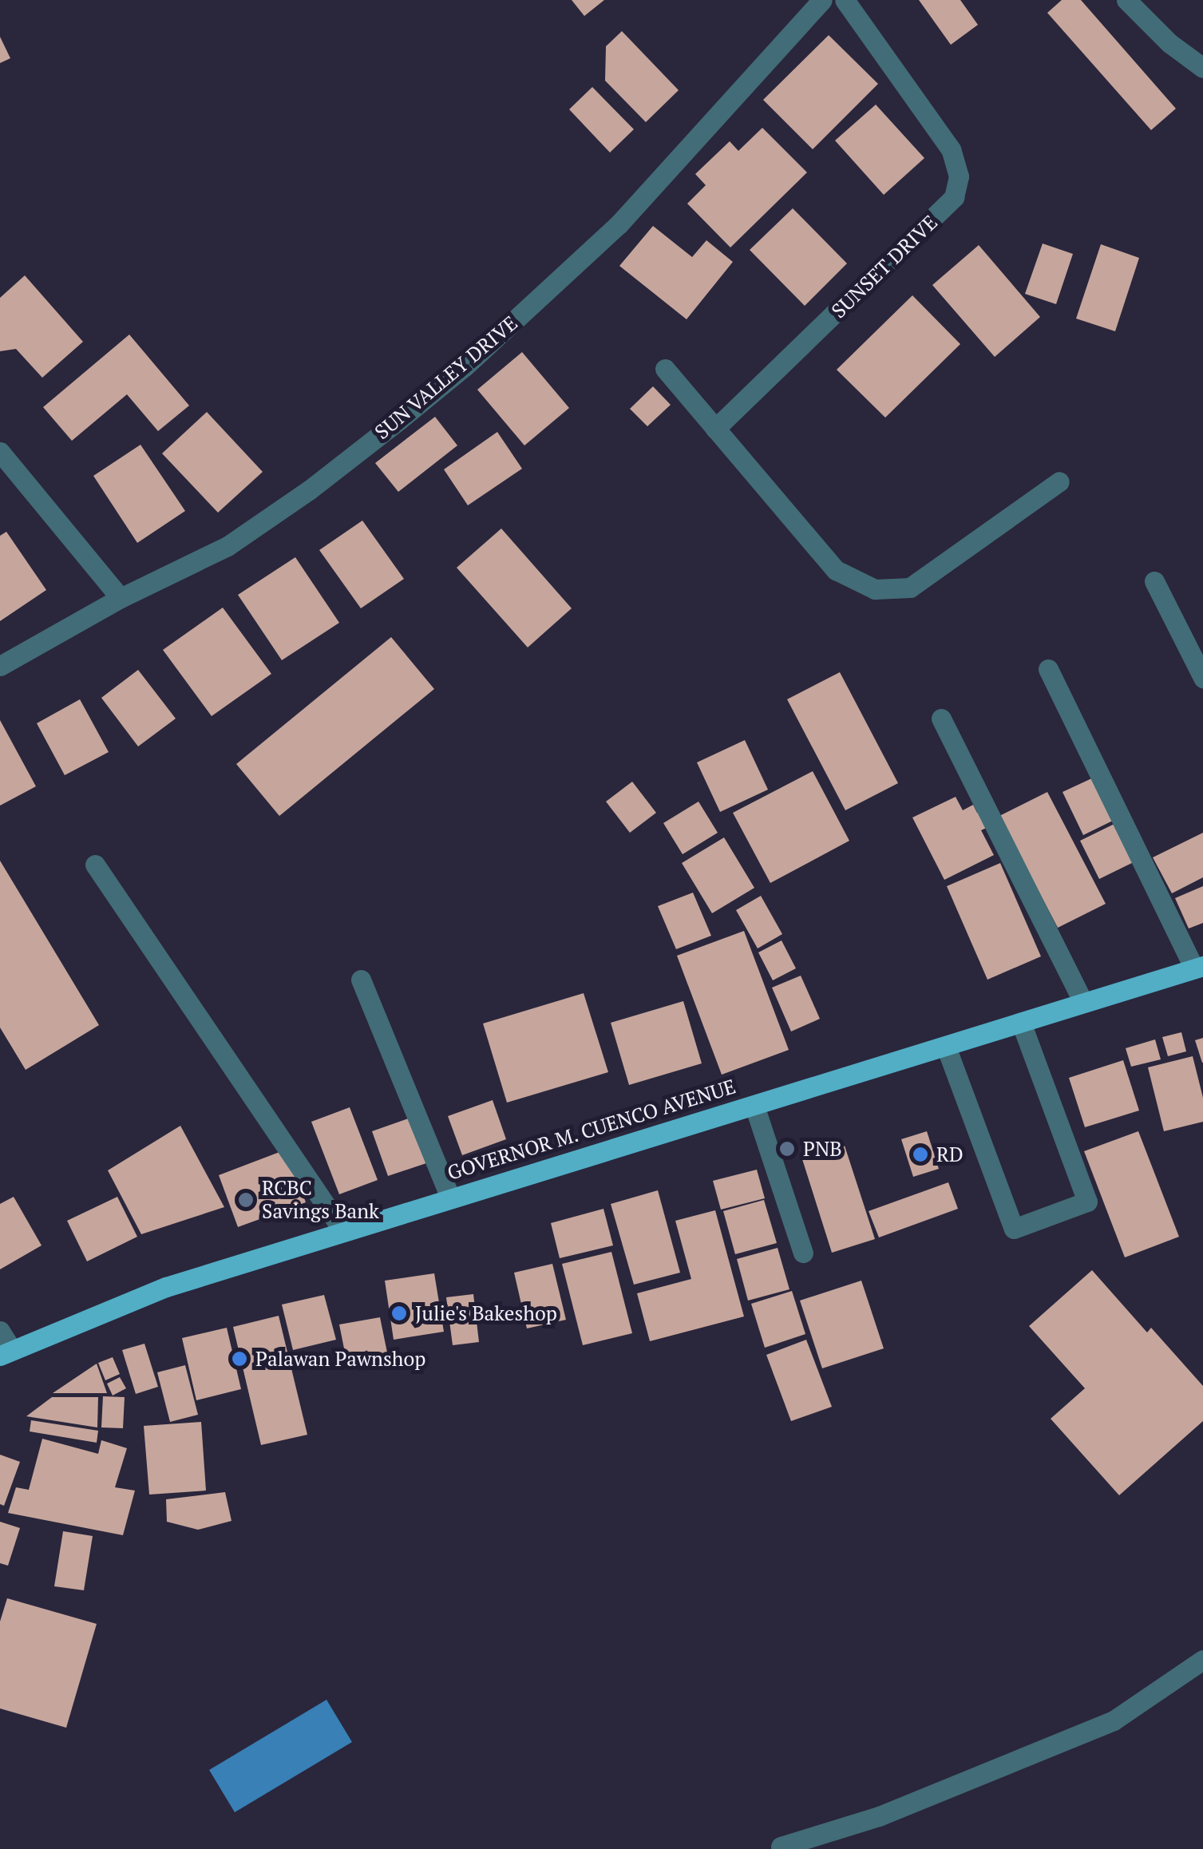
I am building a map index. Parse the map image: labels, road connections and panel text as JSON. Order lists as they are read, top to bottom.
{
  "streets": {
    "main road": ["GOVERNOR M. CUENCO AVENUE"],
    "street": ["SUNSET DRIVE", "SUN VALLEY DRIVE"]
  },
  "places": [
    "PNB",
    "RD",
    "RCBC Savings Bank",
    "Julie's Bakeshop",
    "Palawan Pawnshop"
  ]
}
